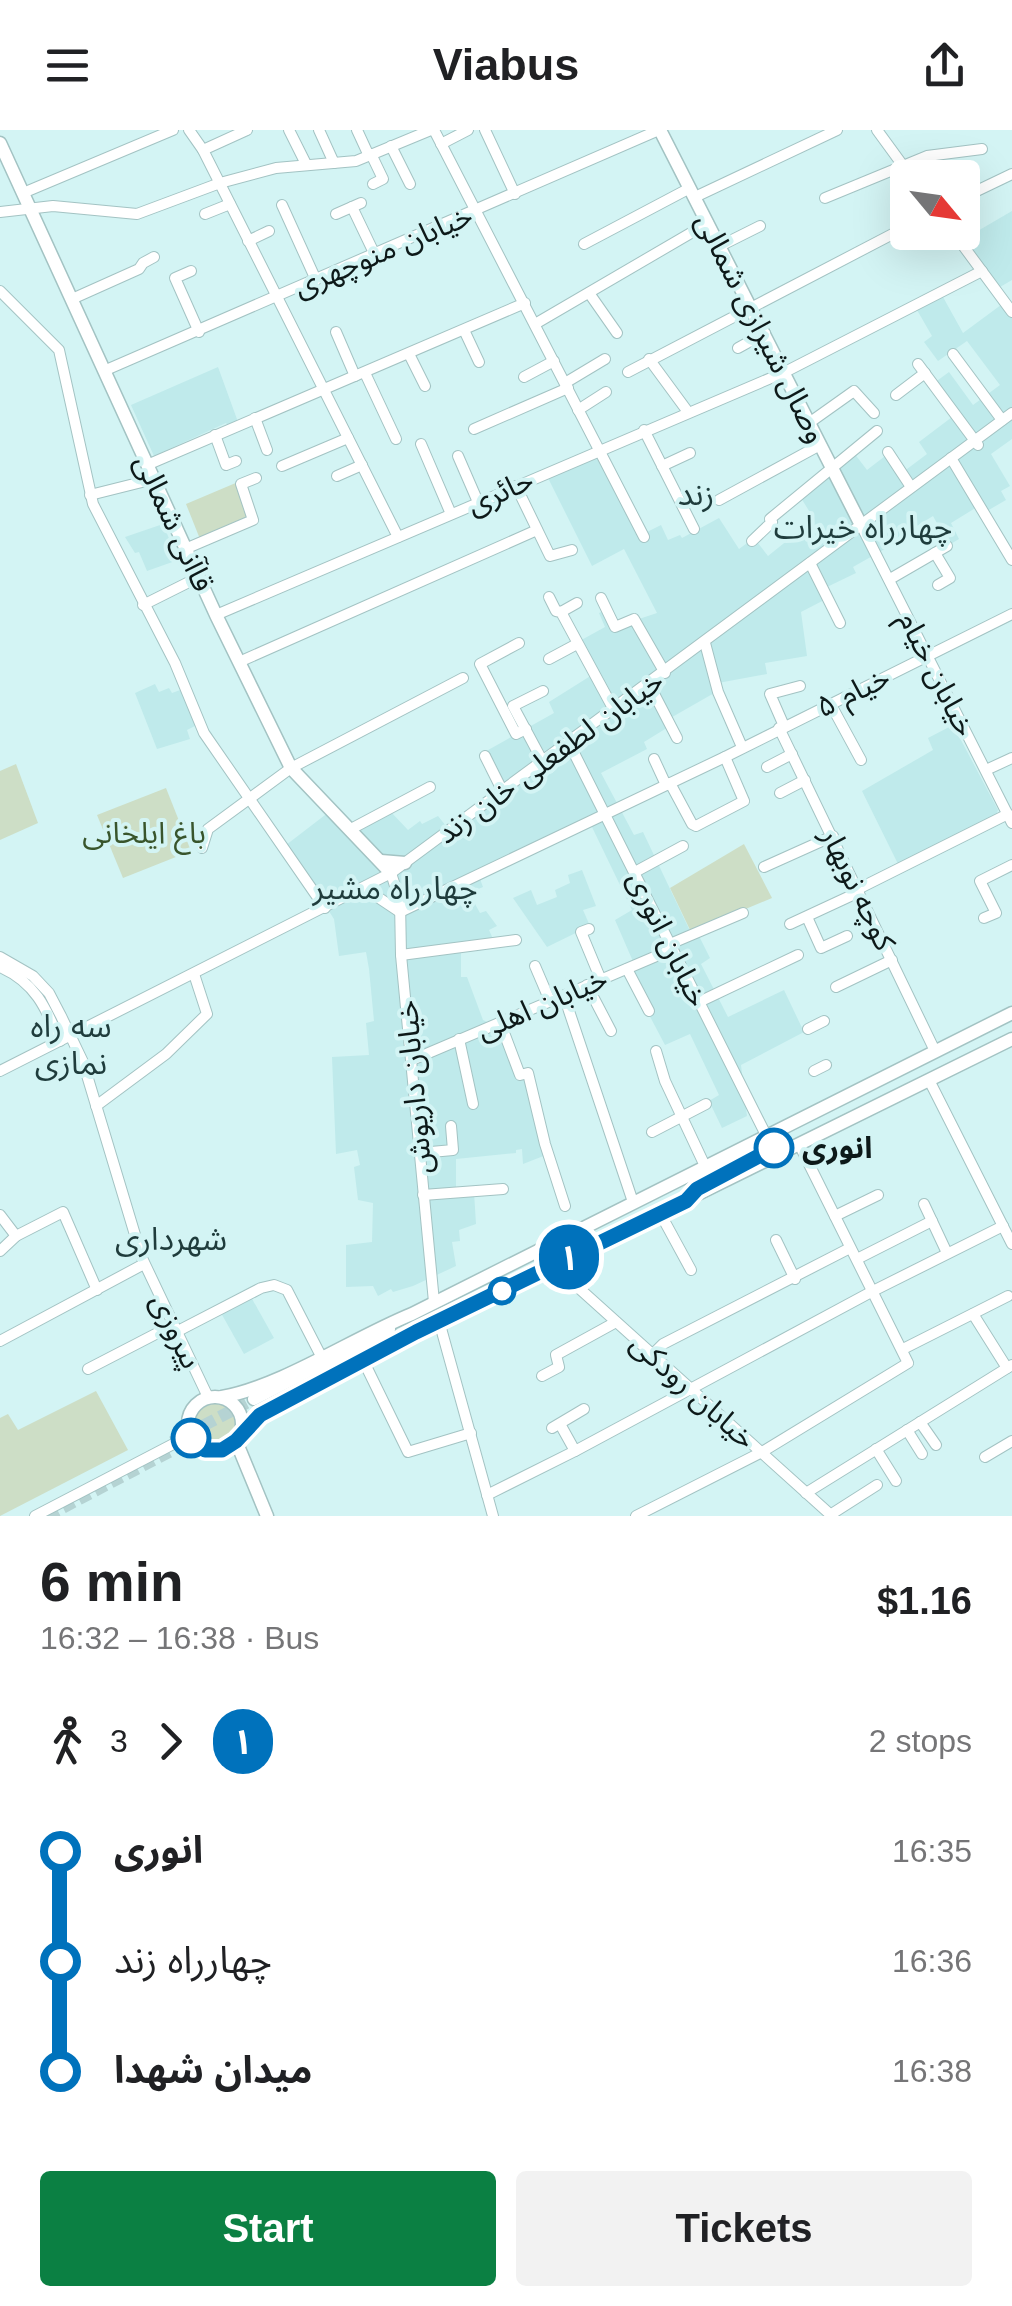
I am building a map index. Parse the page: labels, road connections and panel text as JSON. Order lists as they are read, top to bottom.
{
  "streets": {
    "main road": ["وصال شیرازی شمالی", "قاآنی شمالی"],
    "street": [
      "خیابان منوچهری",
      "حائری",
      "خیابان خیام",
      "۵ خیام",
      "خیابان لطفعلی خان زند",
      "کوچه نوبهار",
      "خیابان انوری",
      "خیابان اهلی",
      "خیابان داریوش",
      "پیروزی",
      "خیابان رودکی"
    ]
  },
  "crossings": [
    ["خیابان منوچهری", "وصال شیرازی شمالی"],
    ["خیابان منوچهری", "قاآنی شمالی"],
    ["وصال شیرازی شمالی", "حائری"],
    ["وصال شیرازی شمالی", "خیابان خیام"],
    ["وصال شیرازی شمالی", "خیابان لطفعلی خان زند"],
    ["حائری", "قاآنی شمالی"],
    ["قاآنی شمالی", "خیابان لطفعلی خان زند"],
    ["قاآنی شمالی", "خیابان داریوش"],
    ["خیابان خیام", "۵ خیام"],
    ["خیابان خیام", "خیابان لطفعلی خان زند"],
    ["۵ خیام", "کوچه نوبهار"],
    ["۵ خیام", "خیابان انوری"],
    ["۵ خیام", "خیابان داریوش"],
    ["خیابان لطفعلی خان زند", "خیابان انوری"],
    ["خیابان لطفعلی خان زند", "خیابان داریوش"],
    ["خیابان لطفعلی خان زند", "پیروزی"],
    ["خیابان انوری", "خیابان اهلی"],
    ["خیابان اهلی", "خیابان داریوش"]
  ],
  "districts": [
    "زند",
    "چهارراه خیرات",
    "چهارراه مشیر",
    "سه راه نمازی",
    "شهرداری"
  ],
  "parks": ["باغ ایلخانی"],
  "places": ["انوری"],
  "lines": ["bus line ۱"],
  "north": "bottom right",
  "page": {
    "header": "Viabus",
    "on_map": "۱",
    "heading": ["6 min", "16:32 – 16:38 · Bus", "$1.16"],
    "legs": ["3", "۱", "2 stops"],
    "list": [
      {
        "name": "انوری",
        "value": "16:35"
      },
      {
        "name": "چهارراه زند",
        "value": "16:36"
      },
      {
        "name": "میدان شهدا",
        "value": "16:38"
      }
    ],
    "buttons": ["Start", "Tickets"]
  }
}
